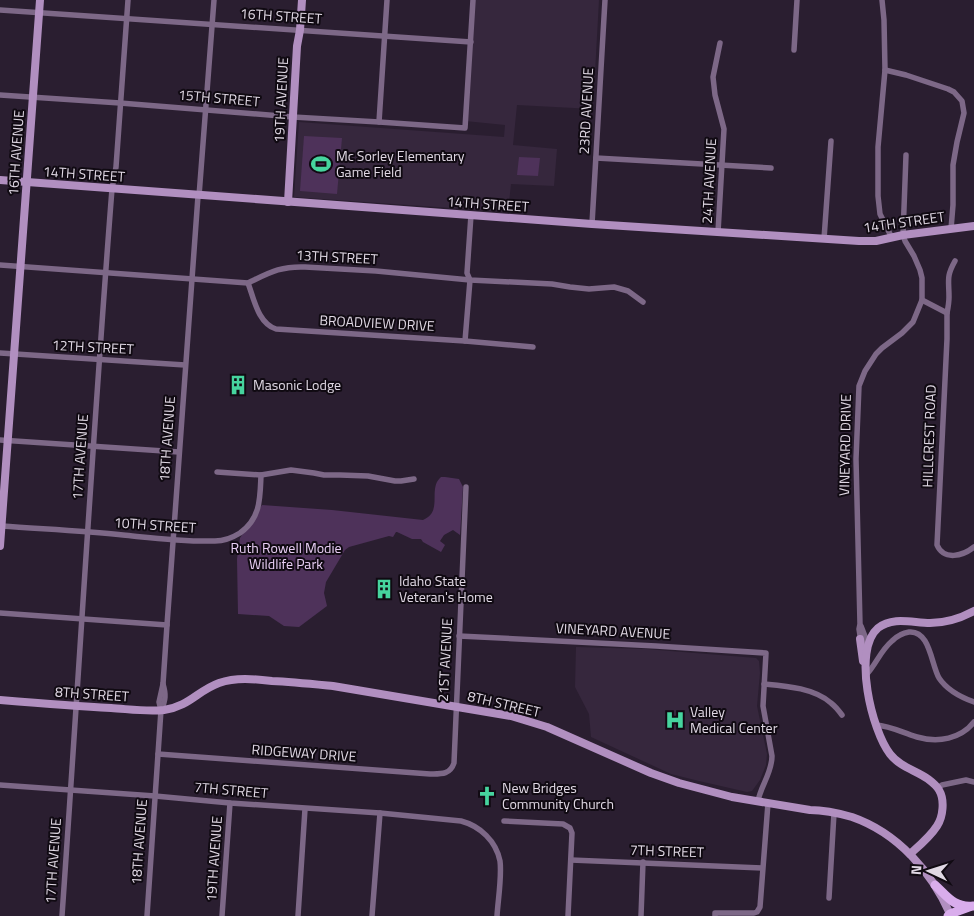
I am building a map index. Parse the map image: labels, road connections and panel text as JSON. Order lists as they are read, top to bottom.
{
  "streets": {
    "street": [
      "16TH STREET",
      "15TH STREET",
      "19TH AVENUE",
      "23RD AVENUE",
      "16TH AVENUE",
      "14TH STREET",
      "24TH AVENUE",
      "13TH STREET",
      "BROADVIEW DRIVE",
      "12TH STREET",
      "HILLCREST ROAD",
      "18TH AVENUE",
      "VINEYARD DRIVE",
      "17TH AVENUE",
      "10TH STREET",
      "VINEYARD AVENUE",
      "21ST AVENUE",
      "8TH STREET",
      "RIDGEWAY DRIVE",
      "7TH STREET"
    ]
  },
  "crossings": [
    ["16TH STREET", "15TH STREET"],
    ["16TH STREET", "19TH AVENUE"],
    ["16TH STREET", "16TH AVENUE"],
    ["16TH STREET", "18TH AVENUE"],
    ["16TH STREET", "17TH AVENUE"],
    ["15TH STREET", "19TH AVENUE"],
    ["15TH STREET", "16TH AVENUE"],
    ["15TH STREET", "18TH AVENUE"],
    ["15TH STREET", "17TH AVENUE"],
    ["19TH AVENUE", "14TH STREET"],
    ["19TH AVENUE", "7TH STREET"],
    ["23RD AVENUE", "14TH STREET"],
    ["16TH AVENUE", "14TH STREET"],
    ["16TH AVENUE", "12TH STREET"],
    ["16TH AVENUE", "10TH STREET"],
    ["14TH STREET", "24TH AVENUE"],
    ["14TH STREET", "18TH AVENUE"],
    ["14TH STREET", "VINEYARD DRIVE"],
    ["14TH STREET", "17TH AVENUE"],
    ["13TH STREET", "BROADVIEW DRIVE"],
    ["12TH STREET", "18TH AVENUE"],
    ["12TH STREET", "17TH AVENUE"],
    ["18TH AVENUE", "10TH STREET"],
    ["18TH AVENUE", "8TH STREET"],
    ["18TH AVENUE", "RIDGEWAY DRIVE"],
    ["18TH AVENUE", "7TH STREET"],
    ["17TH AVENUE", "10TH STREET"],
    ["17TH AVENUE", "8TH STREET"],
    ["17TH AVENUE", "7TH STREET"],
    ["VINEYARD AVENUE", "21ST AVENUE"],
    ["21ST AVENUE", "8TH STREET"],
    ["21ST AVENUE", "RIDGEWAY DRIVE"]
  ],
  "parks": ["Ruth Rowell Modie Wildlife Park"],
  "places": {
    "sports": ["Mc Sorley Elementary Game Field"],
    "building": ["Masonic Lodge", "Idaho State Veteran's Home"],
    "hospital": ["Valley Medical Center"],
    "church": ["New Bridges Community Church"]
  },
  "north": "left"
}
